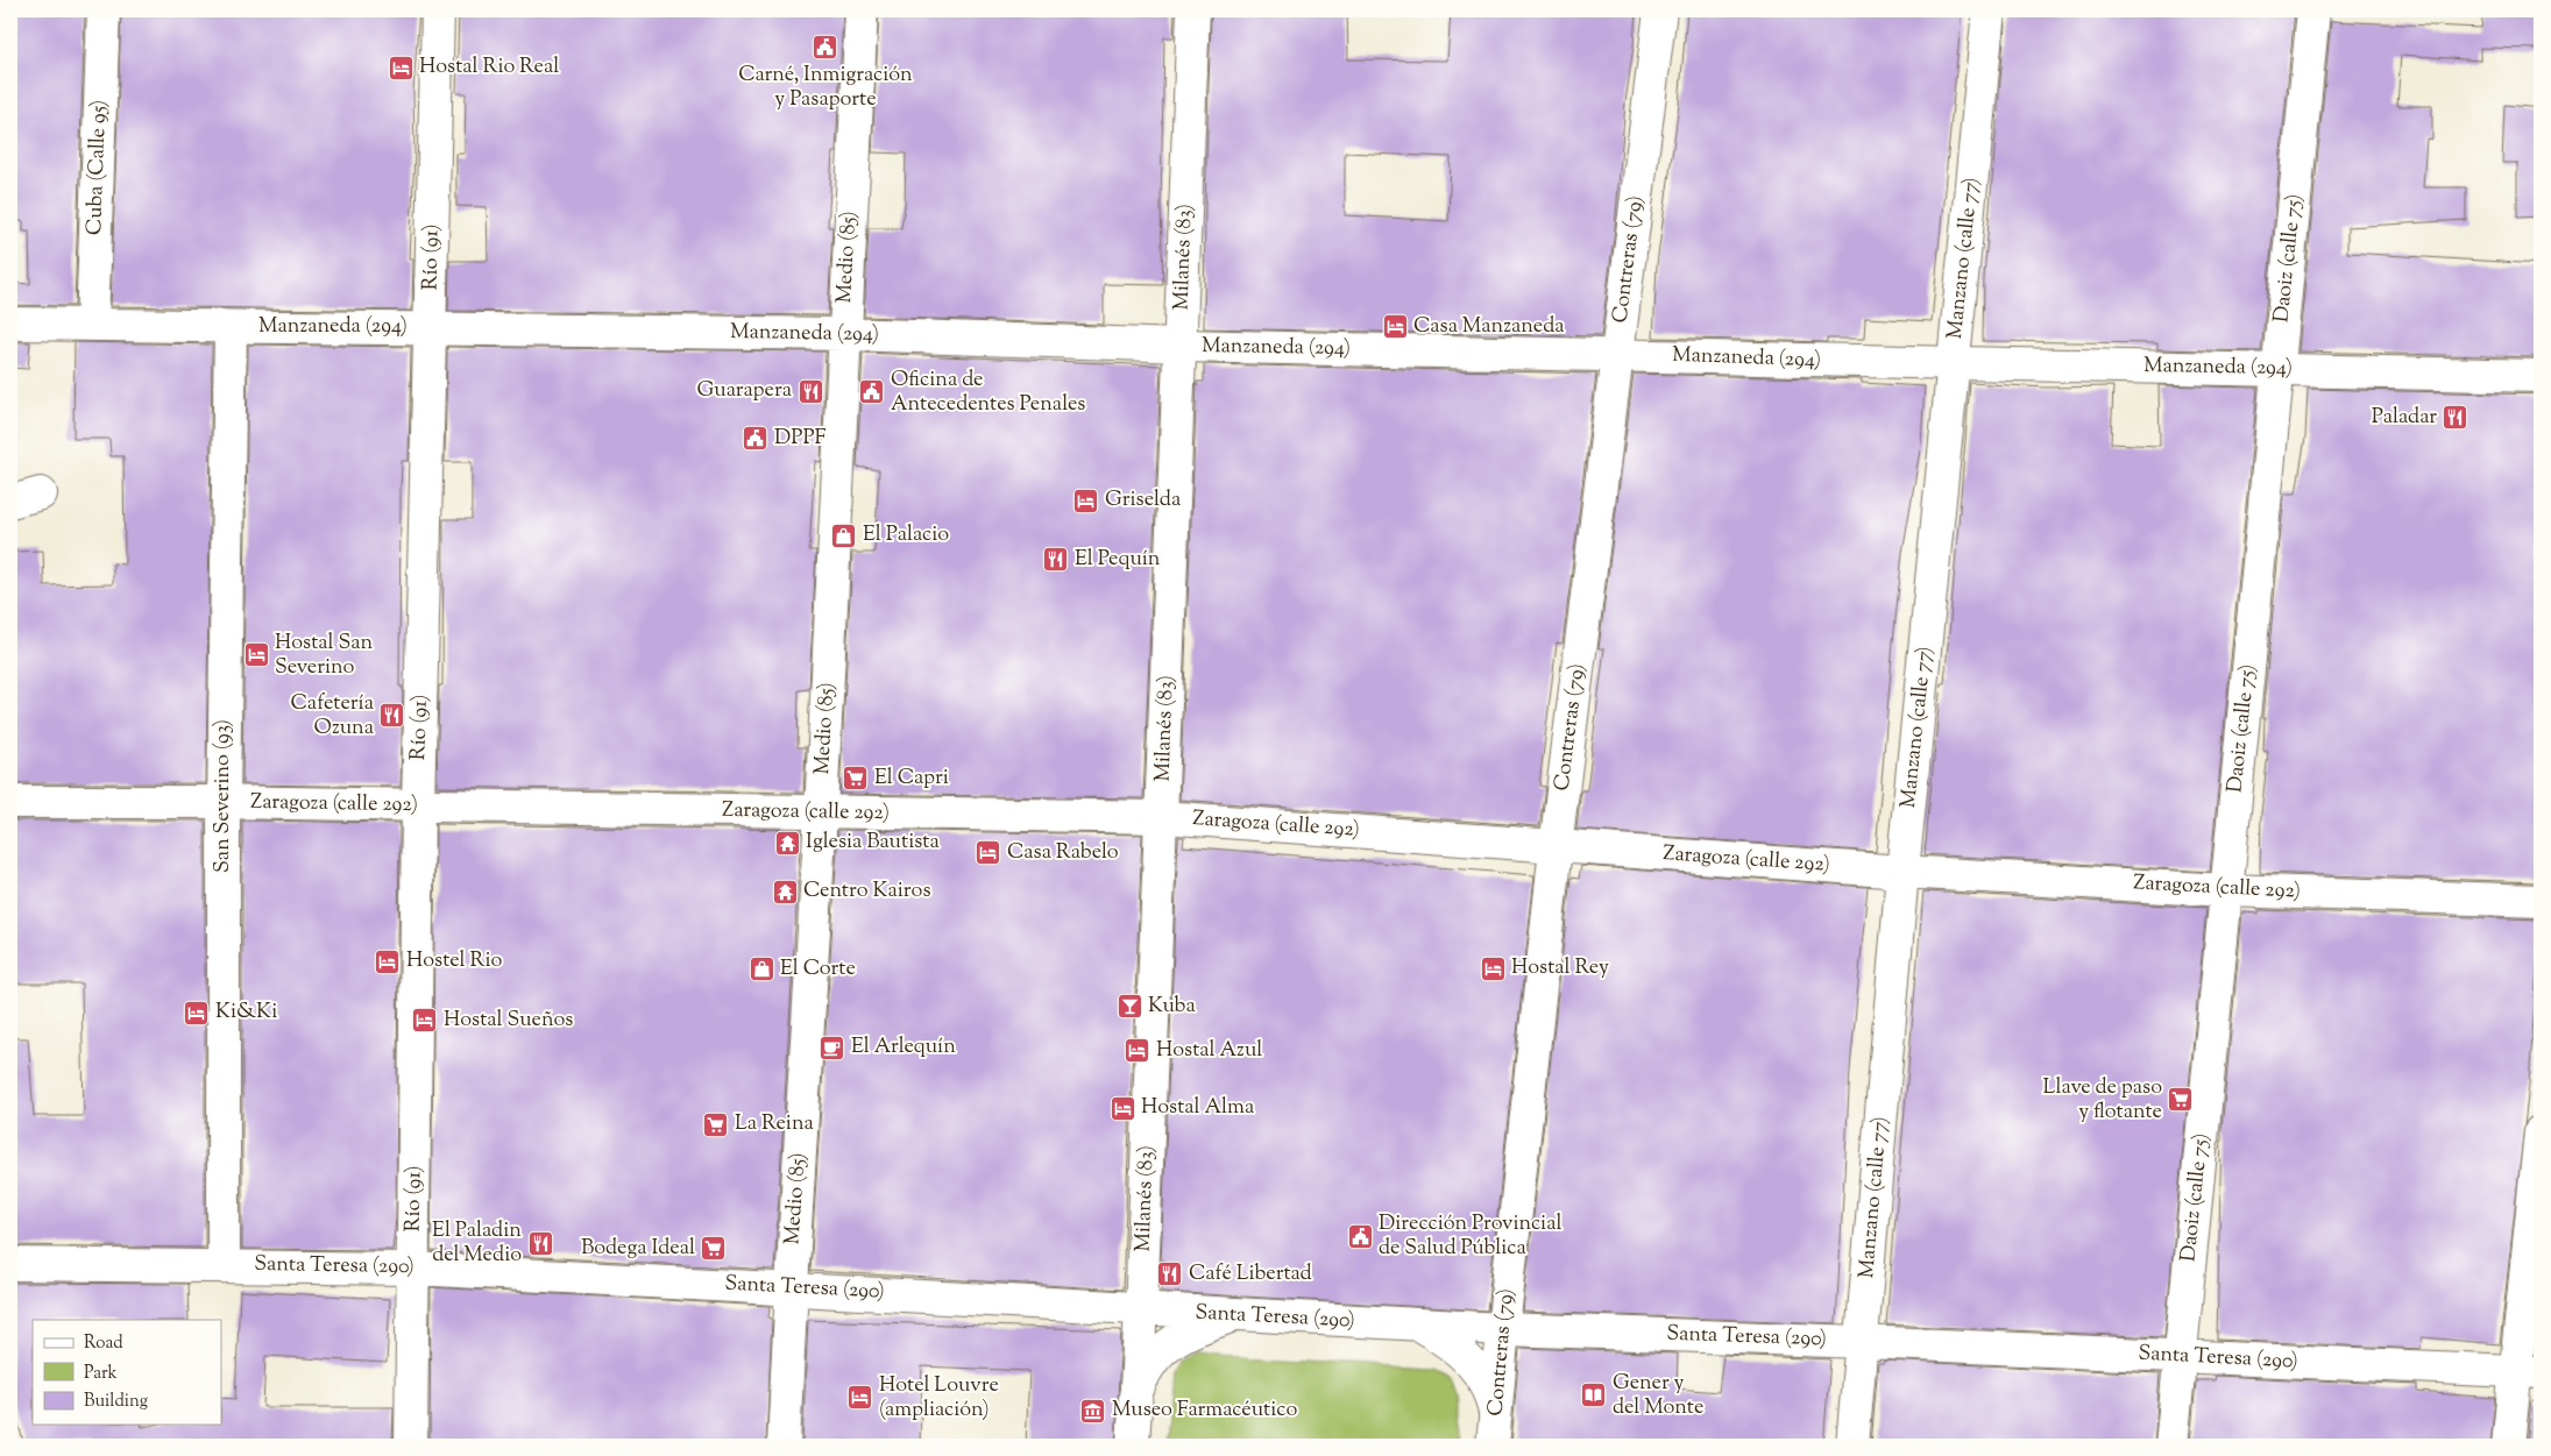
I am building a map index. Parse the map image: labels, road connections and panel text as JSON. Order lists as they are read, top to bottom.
{
  "streets": {
    "street": [
      "Cuba (Calle 95)",
      "Río (91)",
      "Medio (85)",
      "Milanés (83)",
      "Manzano (calle 77)",
      "Daoiz (calle 75)",
      "Contreras (79)",
      "Manzaneda (294)",
      "San Severino (93)",
      "Zaragoza (calle 292)",
      "Santa Teresa (290)"
    ]
  },
  "crossings": [
    ["Cuba (Calle 95)", "Manzaneda (294)"],
    ["Río (91)", "Manzaneda (294)"],
    ["Río (91)", "Zaragoza (calle 292)"],
    ["Río (91)", "Santa Teresa (290)"],
    ["Medio (85)", "Manzaneda (294)"],
    ["Medio (85)", "Zaragoza (calle 292)"],
    ["Medio (85)", "Santa Teresa (290)"],
    ["Milanés (83)", "Manzaneda (294)"],
    ["Milanés (83)", "Zaragoza (calle 292)"],
    ["Milanés (83)", "Santa Teresa (290)"],
    ["Manzano (calle 77)", "Manzaneda (294)"],
    ["Manzano (calle 77)", "Zaragoza (calle 292)"],
    ["Manzano (calle 77)", "Santa Teresa (290)"],
    ["Daoiz (calle 75)", "Manzaneda (294)"],
    ["Daoiz (calle 75)", "Zaragoza (calle 292)"],
    ["Daoiz (calle 75)", "Santa Teresa (290)"],
    ["Contreras (79)", "Manzaneda (294)"],
    ["Contreras (79)", "Zaragoza (calle 292)"],
    ["Contreras (79)", "Santa Teresa (290)"],
    ["Manzaneda (294)", "San Severino (93)"],
    ["San Severino (93)", "Zaragoza (calle 292)"],
    ["San Severino (93)", "Santa Teresa (290)"]
  ],
  "places": {
    "public building": [
      "Carné, Inmigración y Pasaporte",
      "Oficina de Antecedentes Penales",
      "DPPF",
      "Dirección Provincial de Salud Pública"
    ],
    "hotel": [
      "Hostal Rio Real",
      "Casa Manzaneda",
      "Griselda",
      "Hostal San Severino",
      "Casa Rabelo",
      "Hostel Rio",
      "Hostal Rey",
      "Ki&Ki",
      "Hostal Sueños",
      "Hostal Azul",
      "Hostal Alma",
      "Hotel Louvre (ampliación)"
    ],
    "restaurant": [
      "Guarapera",
      "Paladar",
      "El Pequín",
      "Cafetería Ozuna",
      "El Paladin del Medio",
      "Café Libertad"
    ],
    "shop": ["El Palacio", "El Corte"],
    "supermarket": [
      "El Capri",
      "Llave de paso y flotante",
      "La Reina",
      "Bodega Ideal"
    ],
    "temple": ["Iglesia Bautista", "Centro Kairos"],
    "bar": ["Kuba"],
    "cafe": ["El Arlequín"],
    "library": ["Gener y del Monte"],
    "museum": ["Museo Farmacéutico"]
  },
  "legend": ["Road", "Park", "Building"]
}
